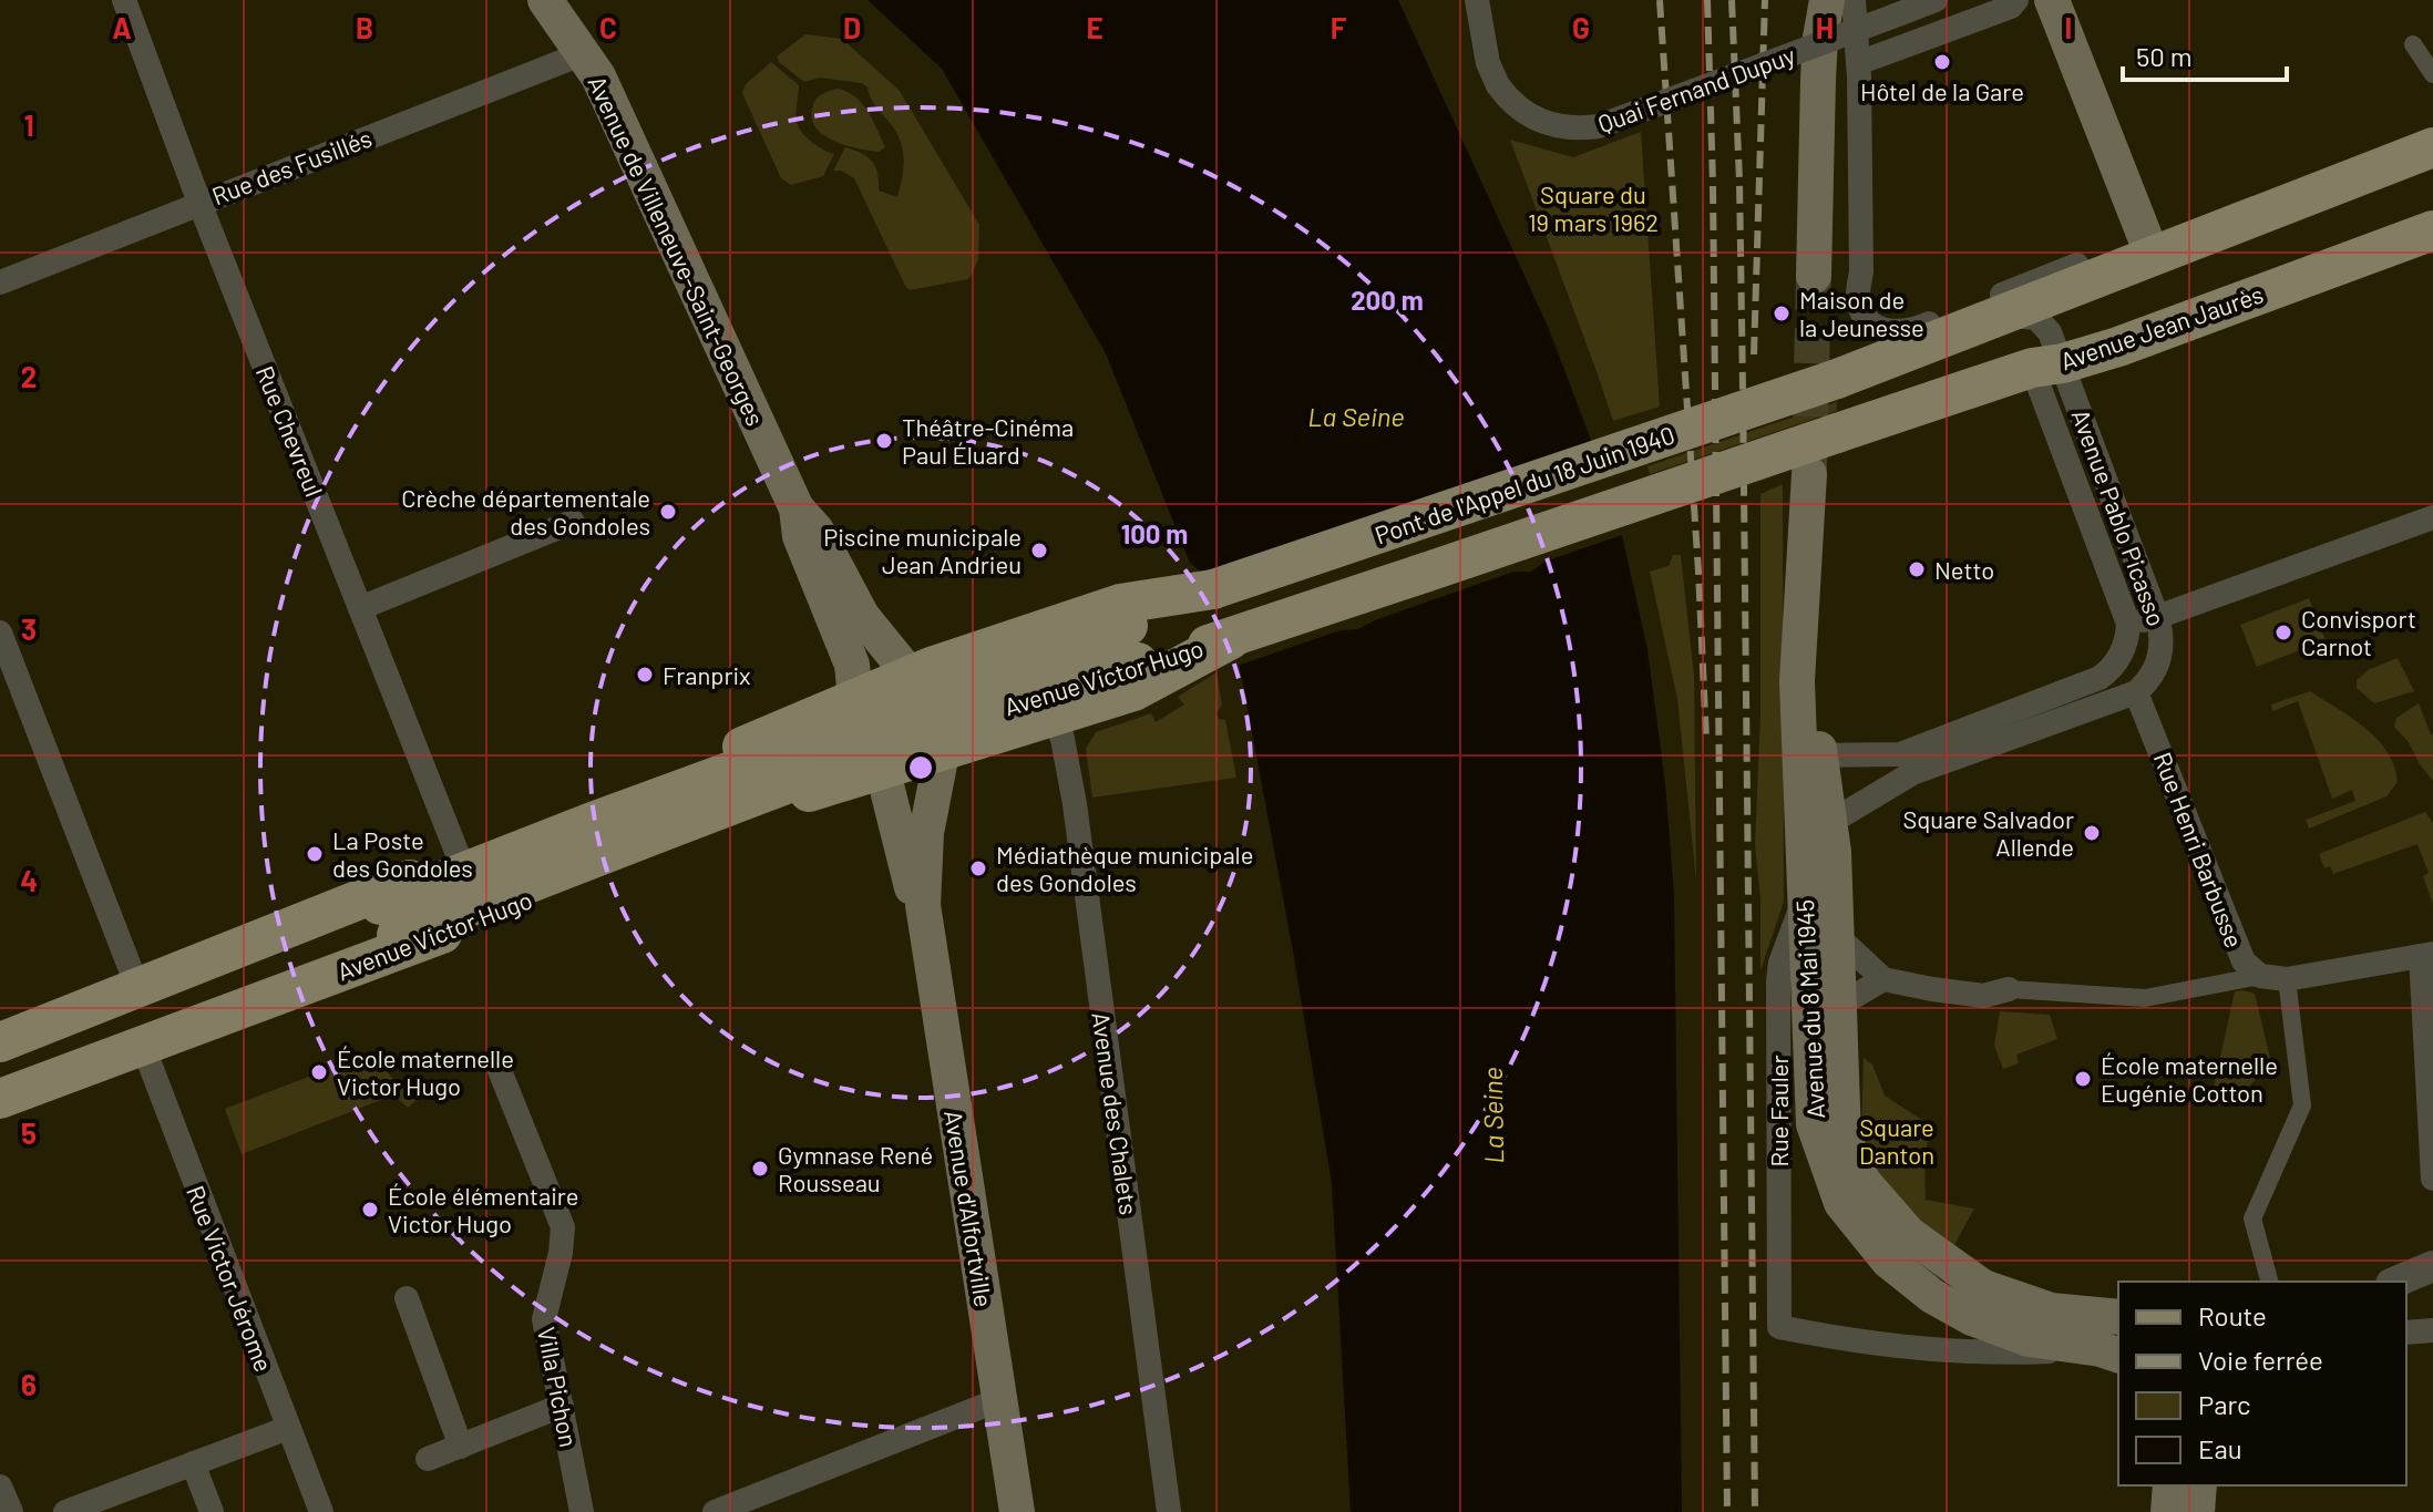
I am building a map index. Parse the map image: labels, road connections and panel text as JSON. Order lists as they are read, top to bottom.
{
  "streets": {
    "main road": [
      "Avenue de Villeneuve-Saint-Georges",
      "Avenue Jean Jaurès",
      "Pont de l'Appel du 18 Juin 1940",
      "Avenue Victor Hugo",
      "Avenue du 8 Mai 1945",
      "Avenue d'Alfortville"
    ],
    "street": [
      "Quai Fernand Dupuy",
      "Rue des Fusillés",
      "Rue Chevreul",
      "Avenue Pablo Picasso",
      "Rue Henri Barbusse",
      "Rue Fauler",
      "Avenue des Chalets",
      "Rue Victor Jérome",
      "Villa Pichon"
    ]
  },
  "crossings": [
    ["Rue des Fusillés", "Avenue de Villeneuve-Saint-Georges"],
    ["Rue des Fusillés", "Rue Chevreul"],
    ["Avenue de Villeneuve-Saint-Georges", "Avenue Victor Hugo"],
    ["Avenue de Villeneuve-Saint-Georges", "Avenue d'Alfortville"],
    ["Avenue Jean Jaurès", "Avenue Pablo Picasso"],
    ["Avenue Jean Jaurès", "Avenue Victor Hugo"],
    ["Rue Chevreul", "Avenue Victor Hugo"],
    ["Pont de l'Appel du 18 Juin 1940", "Avenue Pablo Picasso"],
    ["Pont de l'Appel du 18 Juin 1940", "Avenue Victor Hugo"],
    ["Avenue Pablo Picasso", "Rue Henri Barbusse"],
    ["Avenue Pablo Picasso", "Avenue du 8 Mai 1945"],
    ["Avenue Victor Hugo", "Avenue des Chalets"],
    ["Avenue Victor Hugo", "Avenue d'Alfortville"],
    ["Avenue Victor Hugo", "Rue Victor Jérome"],
    ["Avenue du 8 Mai 1945", "Rue Fauler"]
  ],
  "water": ["La Seine"],
  "parks": ["Square du 19 mars 1962", "Square Danton"],
  "places": [
    "Hôtel de la Gare",
    "Maison de la Jeunesse",
    "Théâtre-Cinéma Paul Éluard",
    "Crèche départementale des Gondoles",
    "Piscine municipale Jean Andrieu",
    "Netto",
    "Convisport Carnot",
    "Franprix",
    "Square Salvador Allende",
    "La Poste des Gondoles",
    "Médiathèque municipale des Gondoles",
    "École maternelle Victor Hugo",
    "École maternelle Eugénie Cotton",
    "Gymnase René Rousseau",
    "École élémentaire Victor Hugo"
  ],
  "legend": [
    "Route",
    "Voie ferrée",
    "Parc",
    "Eau"
  ],
  "scale_bar": "50 m",
  "grid": {
    "columns": [
      "A",
      "B",
      "C",
      "D",
      "E",
      "F",
      "G",
      "H",
      "I"
    ],
    "rows": [
      "1",
      "2",
      "3",
      "4",
      "5",
      "6"
    ]
  },
  "rings": ["200 m", "100 m"]
}
